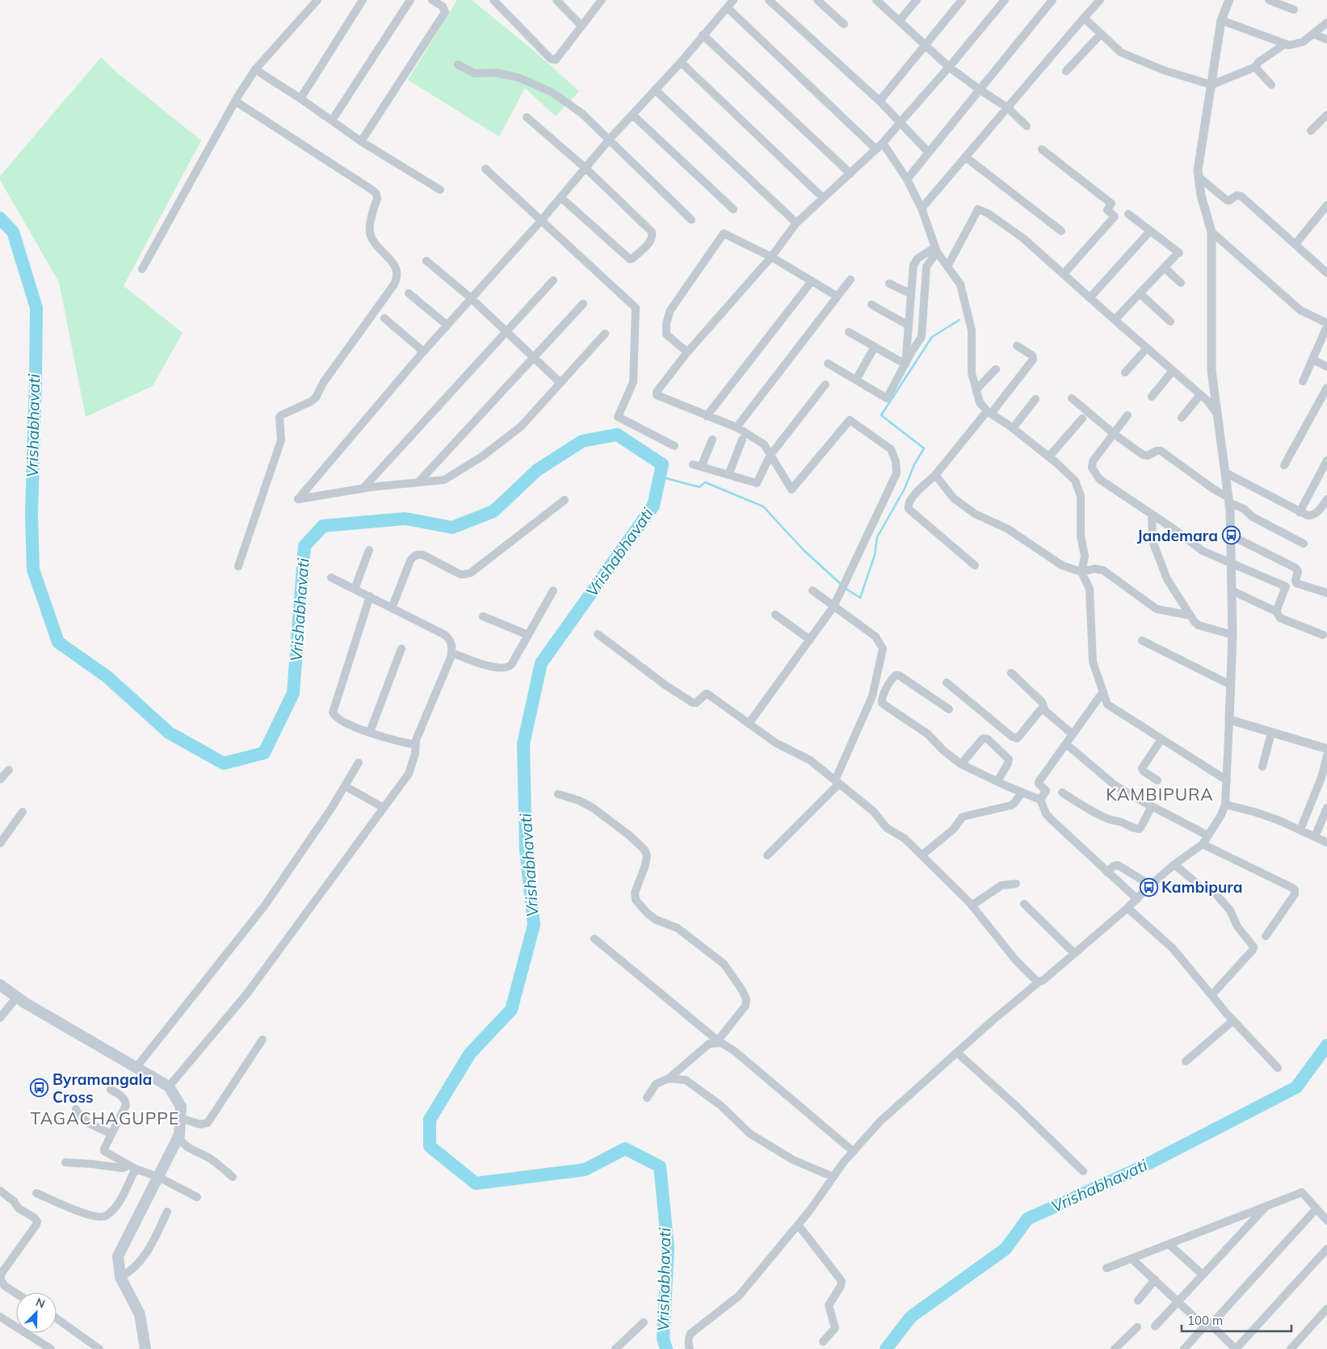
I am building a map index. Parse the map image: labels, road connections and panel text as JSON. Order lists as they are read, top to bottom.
{
  "districts": ["KAMBIPURA", "TAGACHAGUPPE"],
  "water": ["Vrishabhavati"],
  "places": {
    "bus stop": ["Jandemara", "Kambipura", "Byramangala Cross"]
  },
  "scale_bar": "100 m",
  "north": "top right"
}
